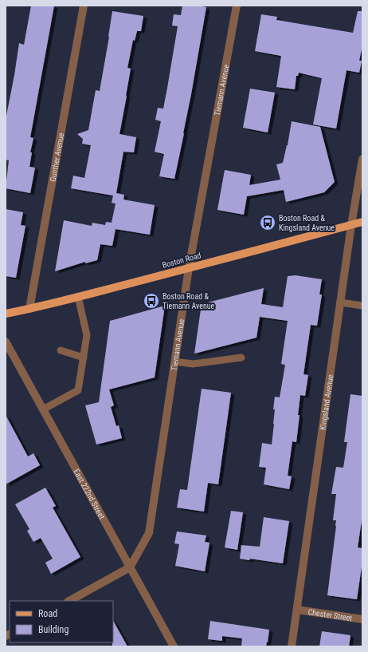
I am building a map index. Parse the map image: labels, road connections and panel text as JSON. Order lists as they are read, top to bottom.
{
  "streets": {
    "main road": ["Boston Road"],
    "street": [
      "Tiemann Avenue",
      "Gunther Avenue",
      "Kingsland Avenue",
      "East 222nd Street",
      "Chester Street"
    ]
  },
  "crossings": [
    ["Tiemann Avenue", "Boston Road"],
    ["Tiemann Avenue", "East 222nd Street"],
    ["Gunther Avenue", "Boston Road"],
    ["Boston Road", "Kingsland Avenue"],
    ["Kingsland Avenue", "Chester Street"]
  ],
  "places": {
    "bus stop": ["Boston Road & Kingsland Avenue", "Boston Road & Tiemann Avenue"]
  },
  "legend": ["Road", "Building"]
}
